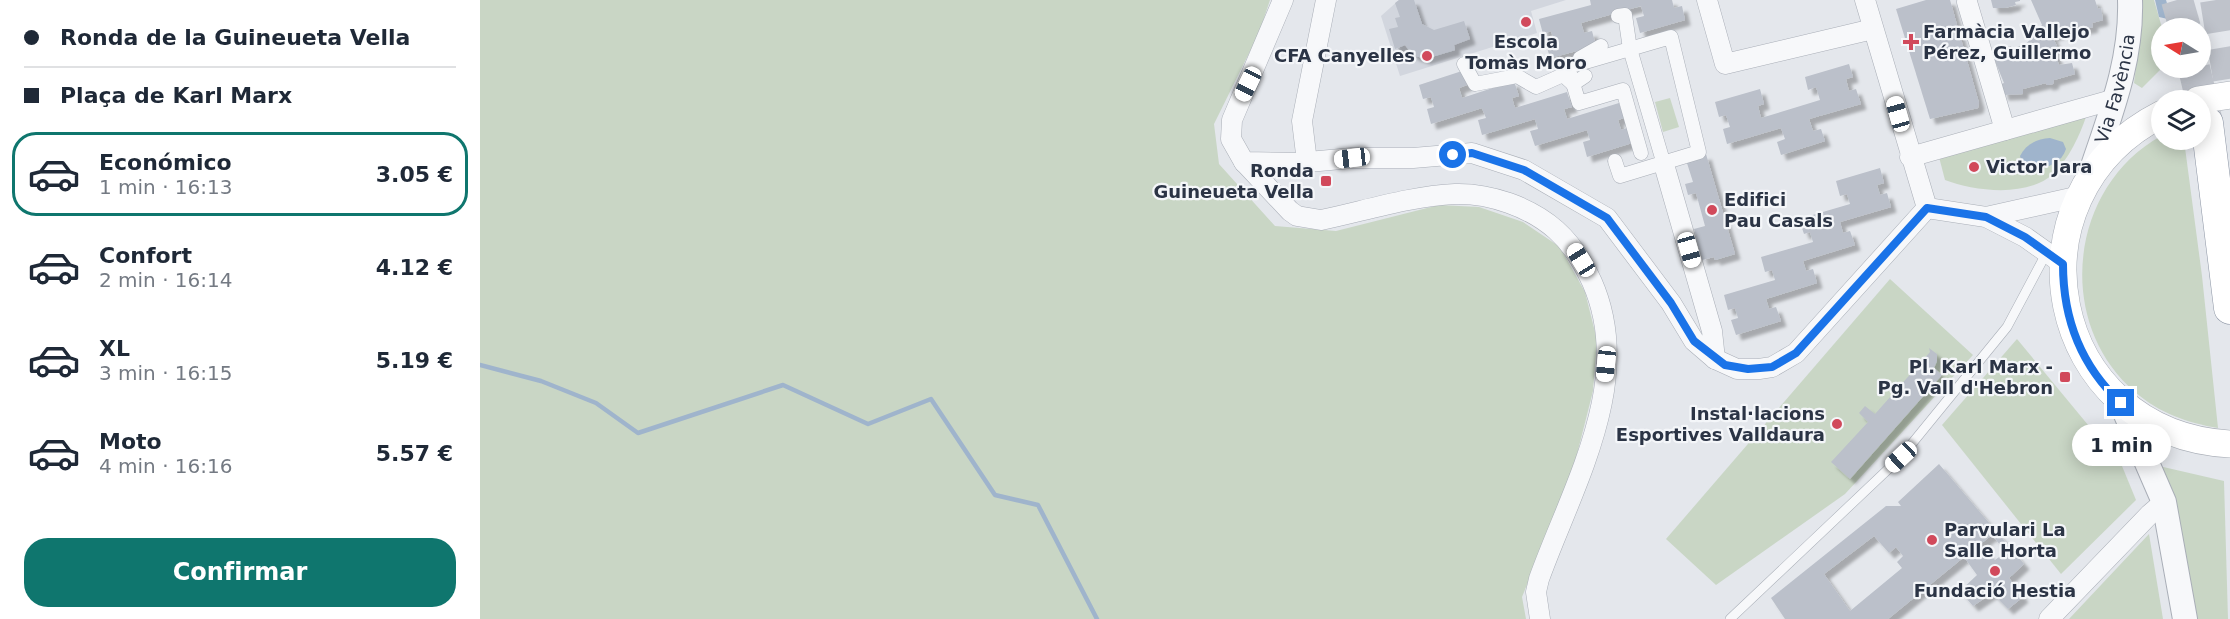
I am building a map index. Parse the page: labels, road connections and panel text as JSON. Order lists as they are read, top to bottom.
{
  "streets": {
    "street": ["Via Favència"]
  },
  "places": {
    "other": [
      "Escola Tomàs Moro",
      "CFA Canyelles",
      "Victor Jara",
      "Edifici Pau Casals",
      "Instal·lacions Esportives Valldaura",
      "Parvulari La Salle Horta",
      "Fundació Hestia"
    ],
    "health": ["Farmàcia Vallejo Pérez, Guillermo"],
    "transit": ["Ronda Guineueta Vella", "Pl. Karl Marx - Pg. Vall d'Hebron"]
  },
  "north": "left",
  "page": {
    "banner": ["Ronda de la Guineueta Vella", "Plaça de Karl Marx"],
    "list": [
      {
        "name": "Económico",
        "note": "1 min · 16:13",
        "value": "3.05 €"
      },
      {
        "name": "Confort",
        "note": "2 min · 16:14",
        "value": "4.12 €"
      },
      {
        "name": "XL",
        "note": "3 min · 16:15",
        "value": "5.19 €"
      },
      {
        "name": "Moto",
        "note": "4 min · 16:16",
        "value": "5.57 €"
      }
    ],
    "bubble": "1 min",
    "buttons": "Confirmar"
  }
}
